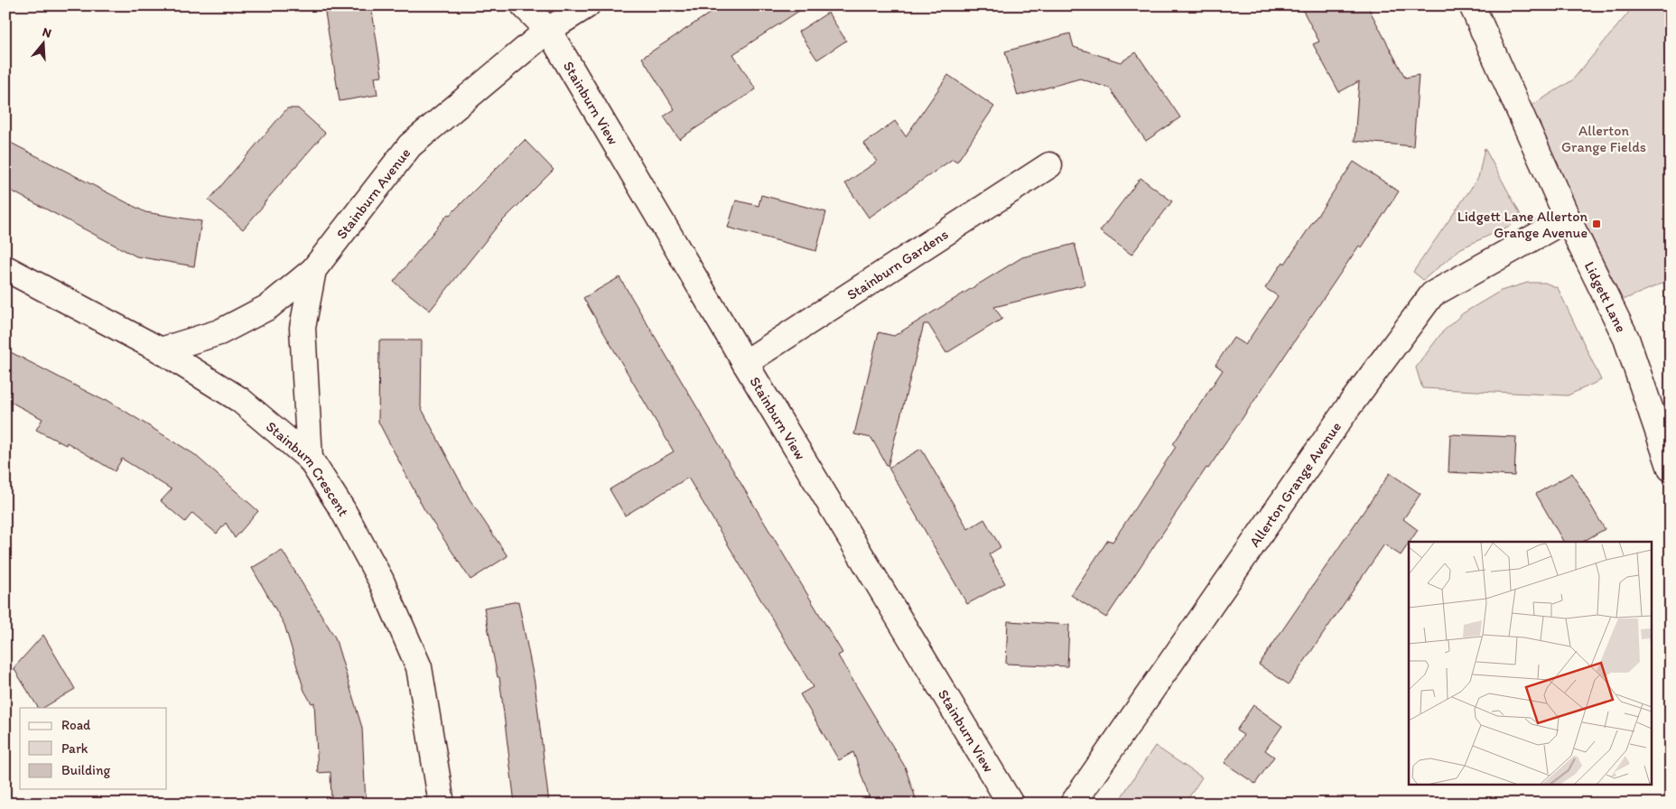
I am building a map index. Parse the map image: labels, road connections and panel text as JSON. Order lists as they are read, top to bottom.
{
  "streets": {
    "street": [
      "Stainburn View",
      "Stainburn Avenue",
      "Stainburn Gardens",
      "Lidgett Lane",
      "Stainburn Crescent",
      "Allerton Grange Avenue"
    ]
  },
  "crossings": [
    ["Stainburn View", "Stainburn Avenue"],
    ["Stainburn View", "Stainburn Gardens"],
    ["Stainburn Avenue", "Stainburn Crescent"],
    ["Lidgett Lane", "Allerton Grange Avenue"]
  ],
  "parks": ["Allerton Grange Fields"],
  "places": {
    "transit": ["Lidgett Lane Allerton Grange Avenue"]
  },
  "legend": ["Road", "Park", "Building"],
  "north": "top"
}
